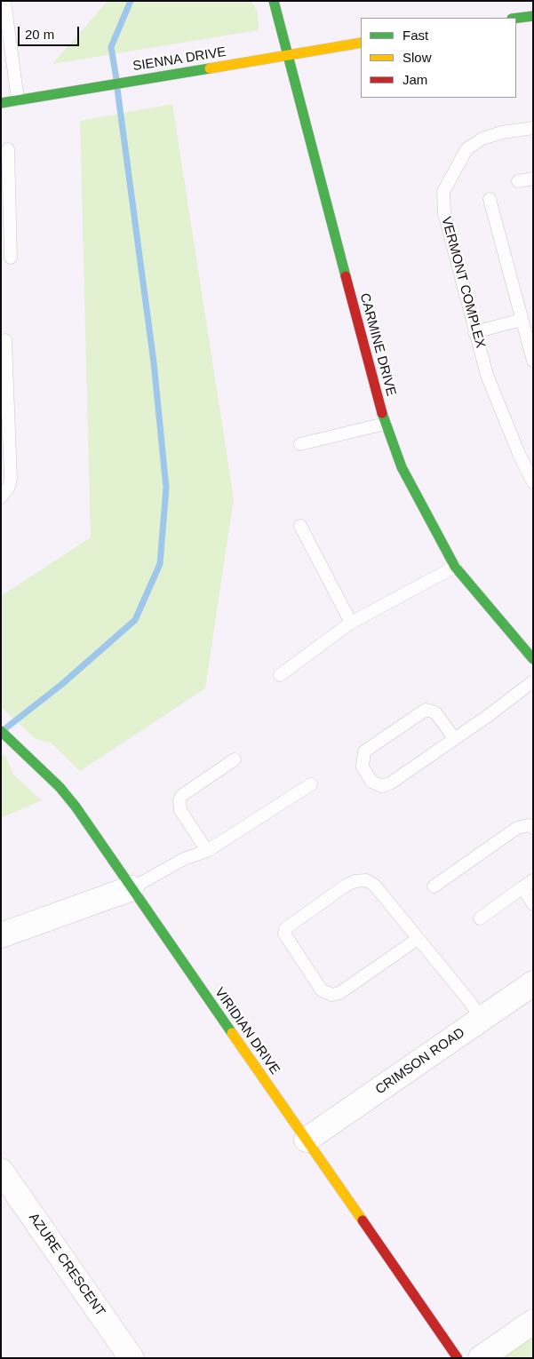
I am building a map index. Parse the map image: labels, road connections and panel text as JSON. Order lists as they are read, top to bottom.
{
  "streets": {
    "street": [
      "SIENNA DRIVE",
      "CARMINE DRIVE",
      "VIRIDIAN DRIVE",
      "CRIMSON ROAD",
      "AZURE CRESCENT"
    ],
    "lane": ["VERMONT COMPLEX"]
  },
  "crossings": [
    ["SIENNA DRIVE", "CARMINE DRIVE"],
    ["VIRIDIAN DRIVE", "CRIMSON ROAD"]
  ],
  "legend": ["Fast", "Slow", "Jam"],
  "scale_bar": "20 m"
}
